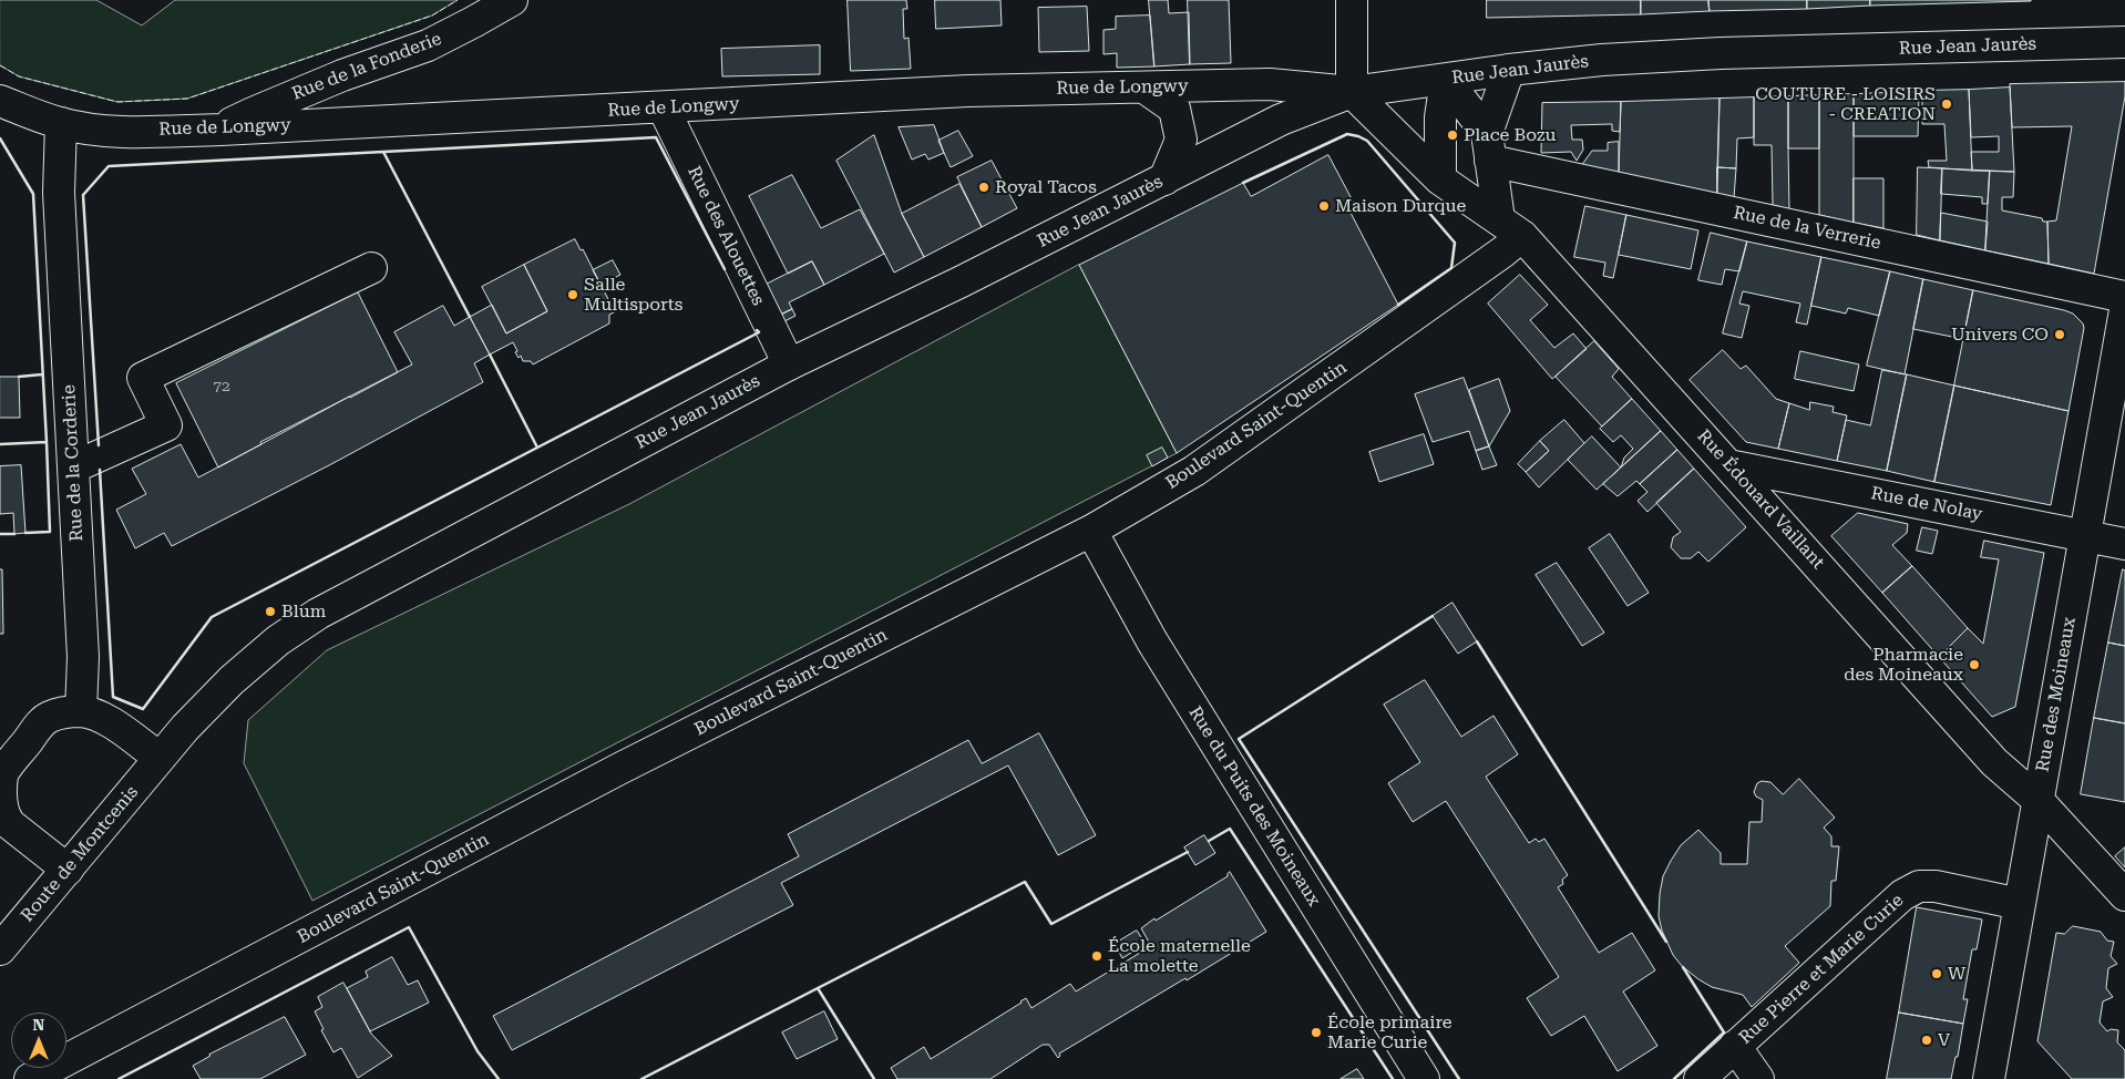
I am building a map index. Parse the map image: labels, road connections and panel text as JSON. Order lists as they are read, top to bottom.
{
  "streets": {
    "street": [
      "Rue Jean Jaurès",
      "Rue de la Fonderie",
      "Rue de Longwy",
      "Rue de la Verrerie",
      "Rue des Alouettes",
      "Boulevard Saint-Quentin",
      "Rue de la Corderie",
      "Rue Édouard Vaillant",
      "Rue de Nolay",
      "Rue des Moineaux",
      "Rue du Puits des Moineaux",
      "Route de Montcenis",
      "Rue Pierre et Marie Curie"
    ]
  },
  "crossings": [
    ["Rue Jean Jaurès", "Rue de Longwy"],
    ["Rue Jean Jaurès", "Rue des Alouettes"],
    ["Rue Jean Jaurès", "Rue Édouard Vaillant"],
    ["Rue Jean Jaurès", "Route de Montcenis"],
    ["Rue de la Fonderie", "Rue de Longwy"],
    ["Rue de Longwy", "Rue des Alouettes"],
    ["Rue de Longwy", "Rue de la Corderie"],
    ["Rue de Longwy", "Rue Édouard Vaillant"],
    ["Boulevard Saint-Quentin", "Rue Édouard Vaillant"],
    ["Boulevard Saint-Quentin", "Rue du Puits des Moineaux"],
    ["Rue Édouard Vaillant", "Rue de Nolay"],
    ["Rue Édouard Vaillant", "Rue des Moineaux"],
    ["Rue de Nolay", "Rue des Moineaux"],
    ["Rue des Moineaux", "Rue Pierre et Marie Curie"]
  ],
  "places": [
    "COUTURE - LOISIRS - CREATION",
    "Place Bozu",
    "Royal Tacos",
    "Maison Durque",
    "Salle Multisports",
    "Univers CO",
    "Blum",
    "Pharmacie des Moineaux",
    "École maternelle La molette",
    "W",
    "École primaire Marie Curie",
    "V"
  ],
  "house_numbers": ["72"],
  "north": "top"
}
